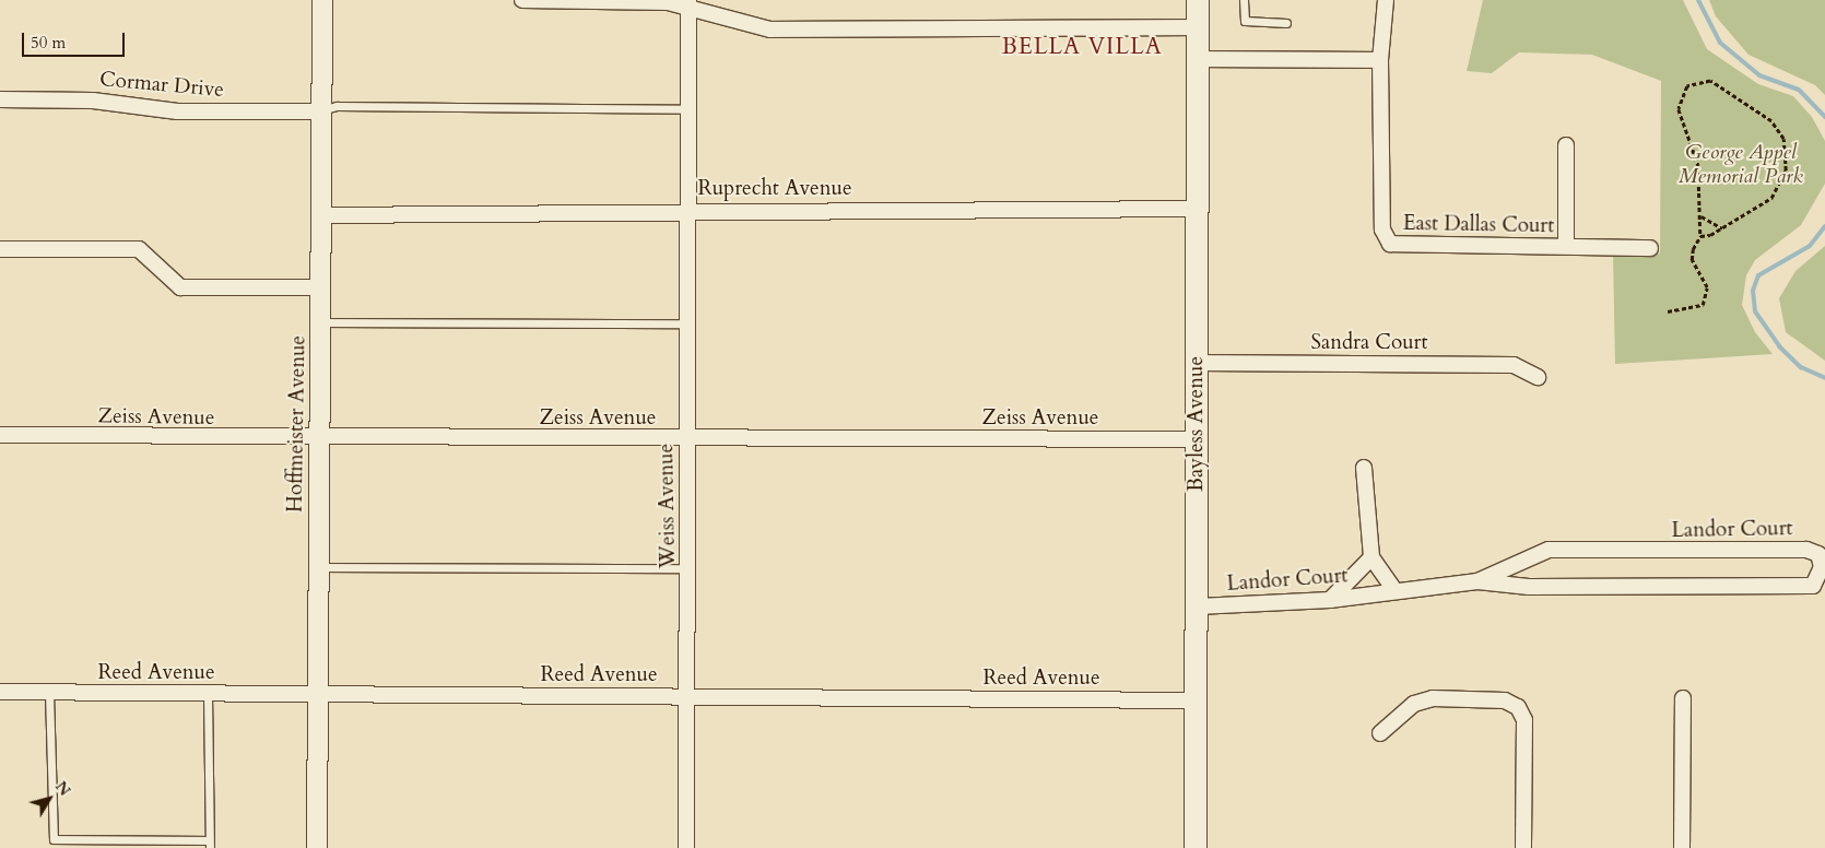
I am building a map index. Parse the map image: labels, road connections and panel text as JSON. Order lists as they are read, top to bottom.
{
  "streets": {
    "main road": ["Bayless Avenue"],
    "street": [
      "Cormar Drive",
      "Ruprecht Avenue",
      "East Dallas Court",
      "Sandra Court",
      "Zeiss Avenue",
      "Hoffmeister Avenue",
      "Weiss Avenue",
      "Landor Court",
      "Reed Avenue"
    ]
  },
  "crossings": [
    ["Cormar Drive", "Hoffmeister Avenue"],
    ["Ruprecht Avenue", "Hoffmeister Avenue"],
    ["Ruprecht Avenue", "Bayless Avenue"],
    ["Ruprecht Avenue", "Weiss Avenue"],
    ["Sandra Court", "Bayless Avenue"],
    ["Zeiss Avenue", "Hoffmeister Avenue"],
    ["Zeiss Avenue", "Bayless Avenue"],
    ["Zeiss Avenue", "Weiss Avenue"],
    ["Hoffmeister Avenue", "Reed Avenue"],
    ["Bayless Avenue", "Landor Court"],
    ["Bayless Avenue", "Reed Avenue"],
    ["Weiss Avenue", "Reed Avenue"]
  ],
  "districts": ["BELLA VILLA"],
  "parks": ["George Appel Memorial Park"],
  "scale_bar": "50 m",
  "north": "top right"
}
